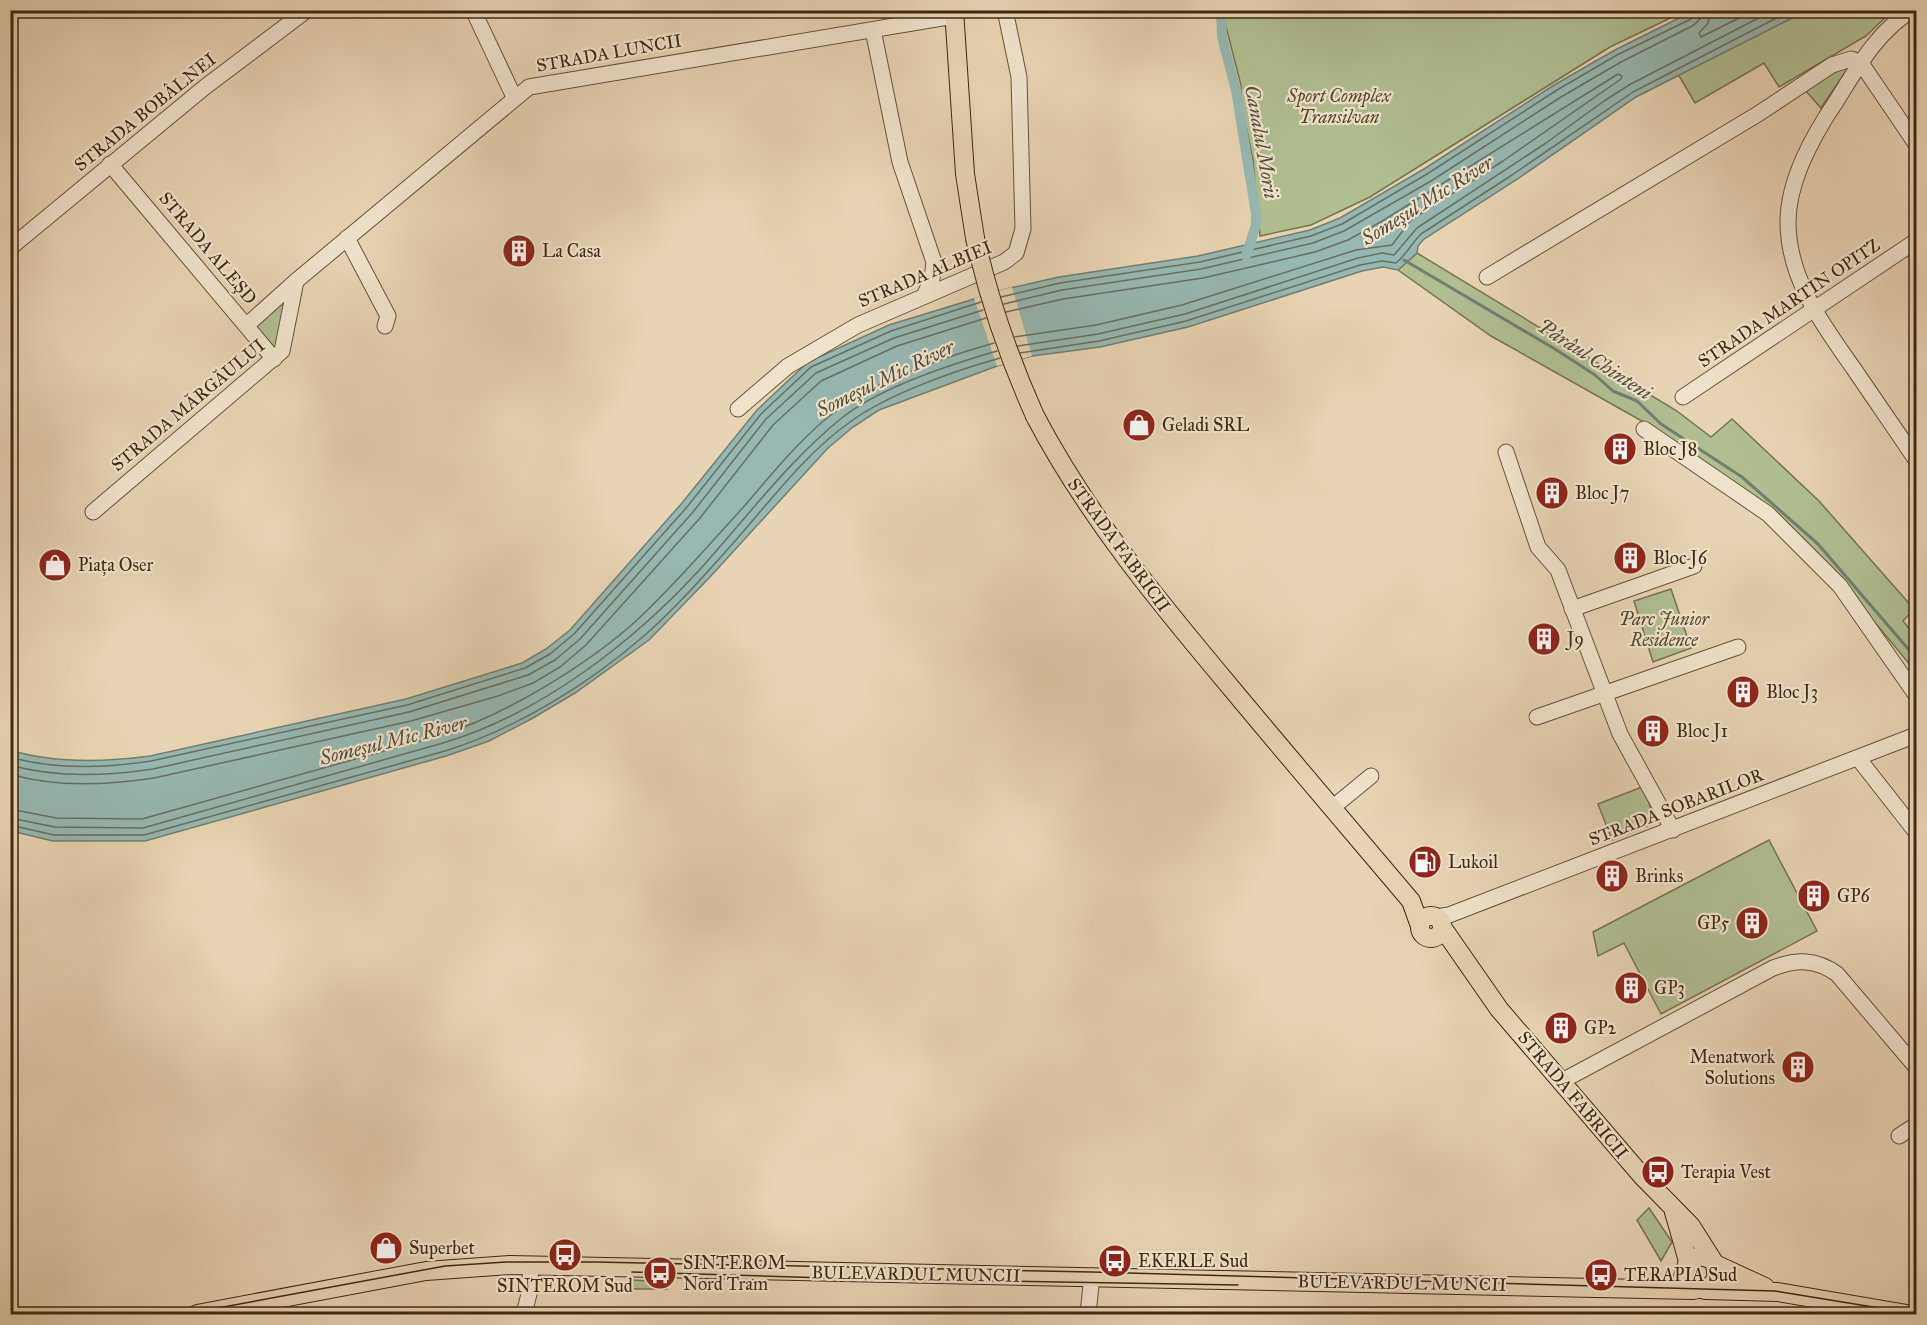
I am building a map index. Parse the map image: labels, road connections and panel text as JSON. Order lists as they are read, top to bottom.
{
  "streets": {
    "main road": ["STRADA FABRICII", "BULEVARDUL MUNCII"],
    "street": [
      "STRADA LUNCII",
      "STRADA BOBÂLNEI",
      "STRADA ALEȘD",
      "STRADA ALBIEI",
      "STRADA MARTIN OPITZ",
      "STRADA MĂRGĂULUI",
      "STRADA SOBARILOR"
    ]
  },
  "crossings": [
    ["STRADA LUNCII", "STRADA ALEȘD"],
    ["STRADA LUNCII", "STRADA MĂRGĂULUI"],
    ["STRADA LUNCII", "STRADA FABRICII"],
    ["STRADA BOBÂLNEI", "STRADA ALEȘD"],
    ["STRADA ALEȘD", "STRADA MĂRGĂULUI"],
    ["STRADA FABRICII", "STRADA SOBARILOR"],
    ["STRADA FABRICII", "BULEVARDUL MUNCII"]
  ],
  "water": ["Canalul Morii", "Someşul Mic River", "Pârâul Chinteni"],
  "parks": ["Sport Complex Transilvan", "Parc Junior Residence"],
  "places": {
    "building": [
      "La Casa",
      "Bloc J8",
      "Bloc J7",
      "Bloc J6",
      "J9",
      "Bloc J3",
      "Bloc J1",
      "Brinks",
      "GP6",
      "GP5",
      "GP3",
      "GP2",
      "Menatwork Solutions"
    ],
    "shop": ["Geladi SRL", "Piața Oser", "Superbet"],
    "fuel station": ["Lukoil"],
    "bus stop": [
      "Terapia Vest",
      "SINTEROM Sud",
      "EKERLE Sud",
      "SINTEROM Nord Tram",
      "TERAPIA Sud"
    ]
  }
}
